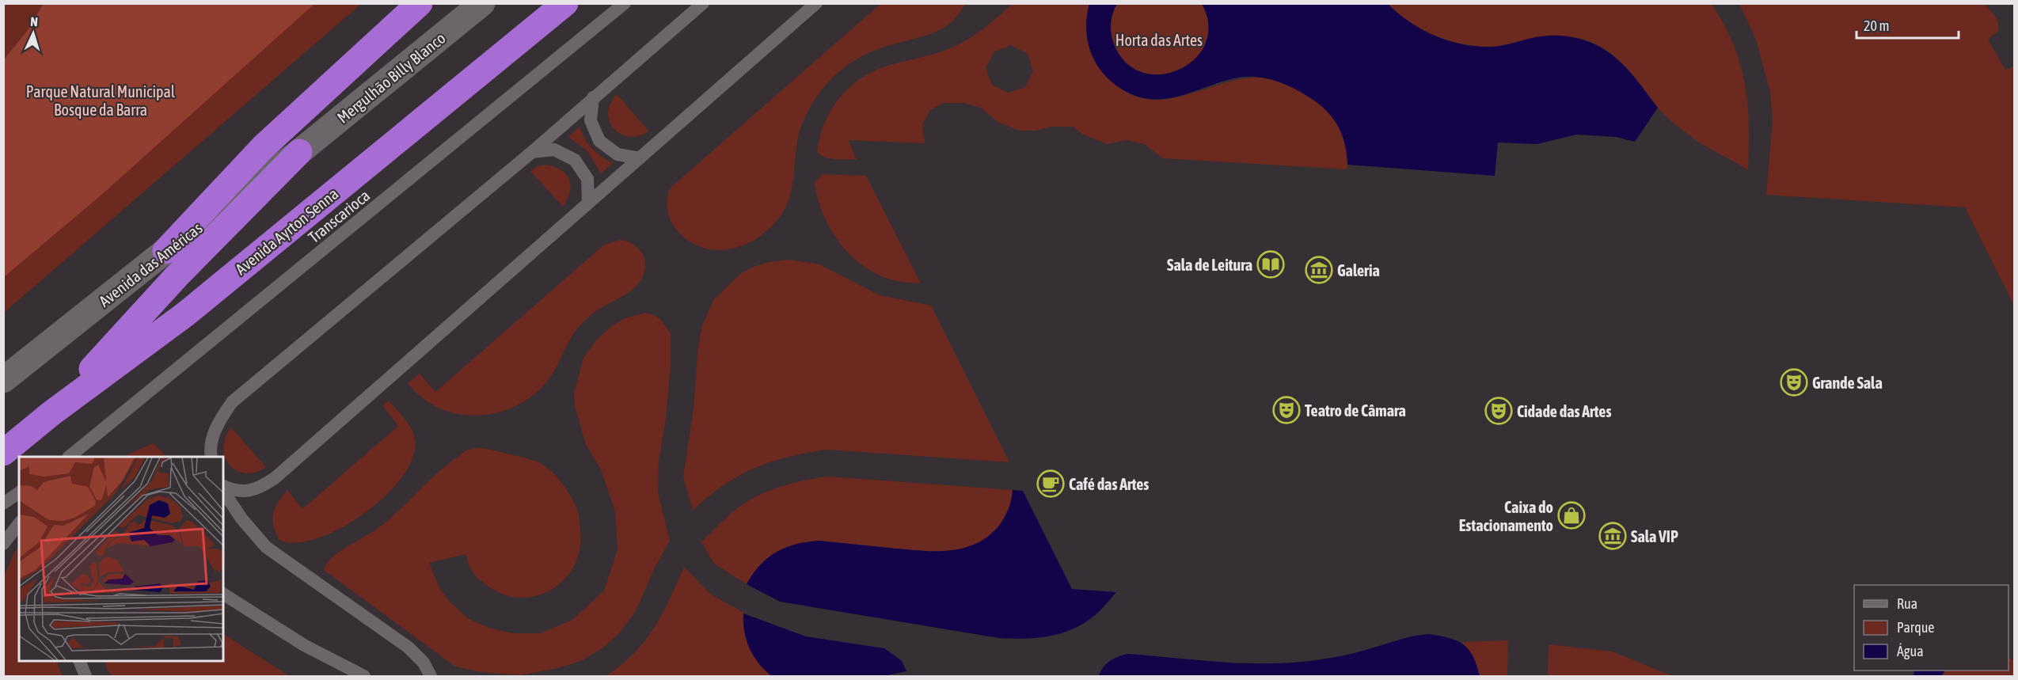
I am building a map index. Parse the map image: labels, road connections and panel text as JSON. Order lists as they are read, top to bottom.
{
  "streets": {
    "highway": ["Avenida Ayrton Senna"],
    "main road": ["Mergulhão Billy Blanco", "Avenida das Américas"],
    "lane": ["Transcarioca"]
  },
  "crossings": [
    ["Mergulhão Billy Blanco", "Avenida das Américas"]
  ],
  "parks": ["Horta das Artes", "Parque Natural Municipal Bosque da Barra"],
  "places": {
    "library": ["Sala de Leitura"],
    "museum": ["Galeria", "Sala VIP"],
    "theatre": ["Grande Sala", "Teatro de Câmara", "Cidade das Artes"],
    "cafe": ["Café das Artes"],
    "shop": ["Caixa do Estacionamento"]
  },
  "legend": ["Rua", "Parque", "Água"],
  "scale_bar": "20 m",
  "north": "top"
}
